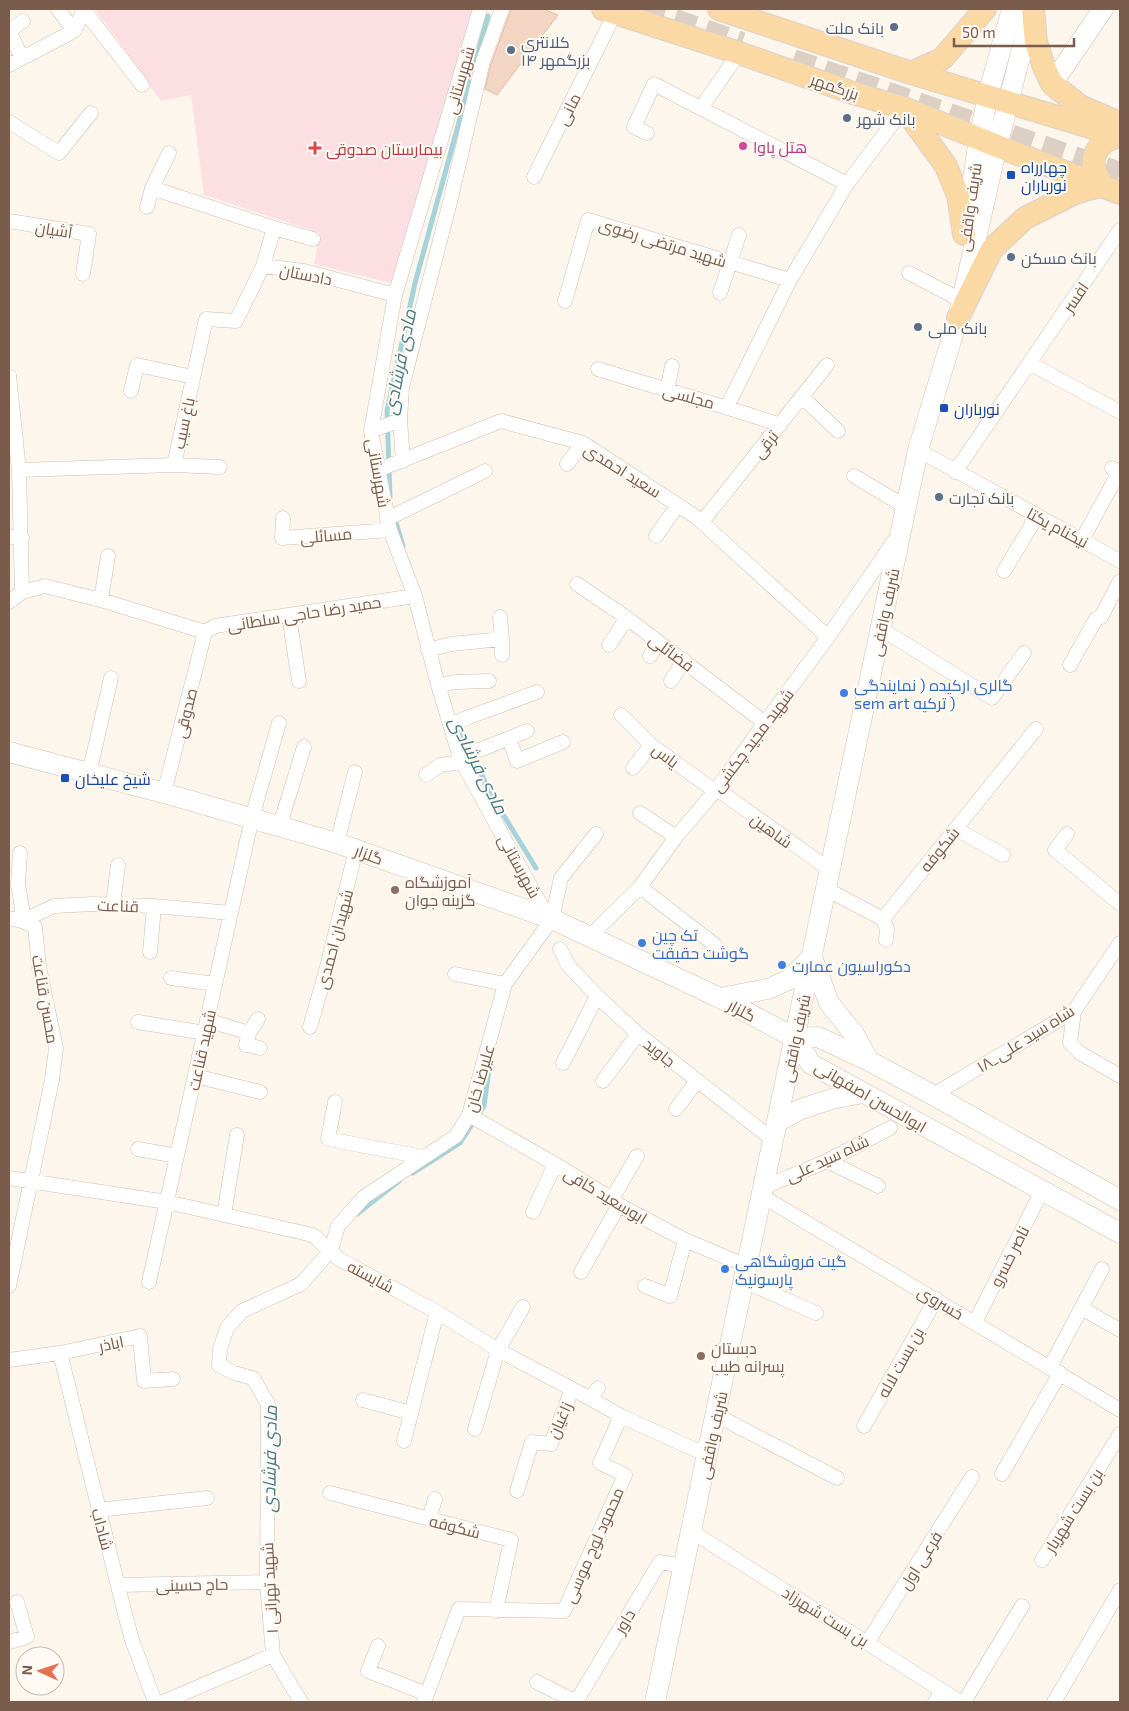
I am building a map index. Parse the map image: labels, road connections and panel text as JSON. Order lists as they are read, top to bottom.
{
  "streets": {
    "main road": [
      "بزرگمهر",
      "شریف واقفی",
      "گلزار",
      "ابوالحسن اصفهانی"
    ],
    "street": [
      "شهرستانی",
      "مانی",
      "آشیان",
      "شهید مرتضی رضوی",
      "دادستان",
      "افسر",
      "مجلسی",
      "باغ سیب",
      "ترقی",
      "سعید احمدی",
      "نیکنام یکتا",
      "مسائلی",
      "حمید رضا حاجی سلطانی",
      "فضائلی",
      "صدوقی",
      "شهید مجید چکشی",
      "یاس",
      "شاهین",
      "شکوفه",
      "قناعت",
      "شهیدان احمدی",
      "محسن قناعت",
      "۱۸_شاه سید علی",
      "شهید قناعت",
      "جاوید",
      "علیرضا خان",
      "شاه سید علی",
      "ابوسعید کافی",
      "ناصر خسرو",
      "شایسته",
      "خسروی",
      "اباذر",
      "بن بست لاله",
      "زاغیان",
      "بن بست شهریار",
      "شاداب",
      "محمود لوح موسی",
      "فرعی اول",
      "حاج حسینی",
      "شهید تهرانی ۱",
      "بن بست شهرزاد",
      "داور"
    ]
  },
  "crossings": [
    ["شهرستانی", "دادستان"],
    ["شهرستانی", "سعید احمدی"],
    ["شهرستانی", "مسائلی"],
    ["شهرستانی", "حمید رضا حاجی سلطانی"],
    ["شهرستانی", "گلزار"],
    ["شهرستانی", "علیرضا خان"],
    ["بزرگمهر", "مانی"],
    ["بزرگمهر", "شریف واقفی"],
    ["شریف واقفی", "نیکنام یکتا"],
    ["شریف واقفی", "شهید مجید چکشی"],
    ["شریف واقفی", "شاهین"],
    ["شریف واقفی", "گلزار"],
    ["شریف واقفی", "جاوید"],
    ["شریف واقفی", "ابوالحسن اصفهانی"],
    ["شریف واقفی", "شاه سید علی"],
    ["شریف واقفی", "ابوسعید کافی"],
    ["شریف واقفی", "شایسته"],
    ["شریف واقفی", "خسروی"],
    ["شریف واقفی", "بن بست شهرزاد"],
    ["شریف واقفی", "داور"],
    ["دادستان", "باغ سیب"],
    ["افسر", "نیکنام یکتا"],
    ["مجلسی", "ترقی"],
    ["ترقی", "سعید احمدی"],
    ["سعید احمدی", "شهید مجید چکشی"],
    ["حمید رضا حاجی سلطانی", "صدوقی"],
    ["فضائلی", "شهید مجید چکشی"],
    ["صدوقی", "گلزار"],
    ["شهید مجید چکشی", "یاس"],
    ["شهید مجید چکشی", "شاهین"],
    ["شهید مجید چکشی", "گلزار"],
    ["یاس", "شاهین"],
    ["شکوفه", "محمود لوح موسی"],
    ["گلزار", "شهیدان احمدی"],
    ["گلزار", "شهید قناعت"],
    ["گلزار", "علیرضا خان"],
    ["گلزار", "ابوالحسن اصفهانی"],
    ["قناعت", "محسن قناعت"],
    ["قناعت", "شهید قناعت"],
    ["محسن قناعت", "شایسته"],
    ["۱۸_شاه سید علی", "ابوالحسن اصفهانی"],
    ["شهید قناعت", "شایسته"],
    ["علیرضا خان", "ابوسعید کافی"],
    ["علیرضا خان", "شایسته"],
    ["علیرضا خان", "شهید تهرانی ۱"],
    ["ابوالحسن اصفهانی", "ناصر خسرو"],
    ["شاه سید علی", "خسروی"],
    ["ناصر خسرو", "خسروی"],
    ["شایسته", "زاغیان"],
    ["شایسته", "محمود لوح موسی"],
    ["شایسته", "شهید تهرانی ۱"],
    ["خسروی", "بن بست لاله"],
    ["اباذر", "شاداب"],
    ["شاداب", "حاج حسینی"],
    ["فرعی اول", "بن بست شهرزاد"],
    ["حاج حسینی", "شهید تهرانی ۱"]
  ],
  "water": ["مادی فرشادی"],
  "places": {
    "other": [
      "بانک ملت",
      "کلانتری ۱۴ بزرگمهر",
      "بانک شهر",
      "هتل پاوا",
      "بانک مسکن",
      "بانک ملی",
      "بانک تجارت",
      "گالری ارکیده ( نمایندگی sem art ترکیه )",
      "آموزشگاه گزینه جوان",
      "تک چین گوشت حقیقت",
      "دکوراسیون عمارت",
      "گیت فروشگاهی پارسونیک",
      "دبستان پسرانه طیب"
    ],
    "health": ["بیمارستان صدوقی"],
    "transit": ["چهارراه نورباران", "نورباران", "شیخ علیخان"]
  },
  "scale_bar": "50 m",
  "north": "left"
}
